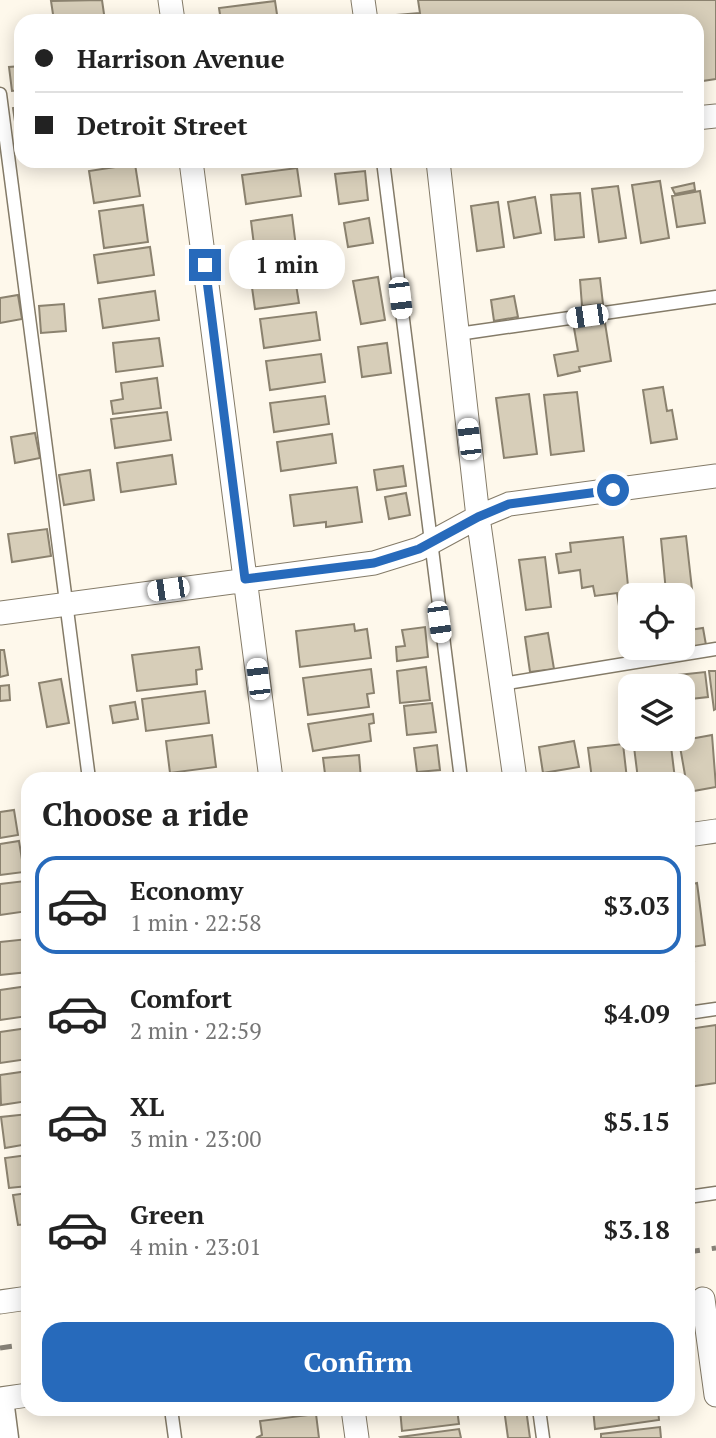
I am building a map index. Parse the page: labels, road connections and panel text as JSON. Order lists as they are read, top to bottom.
{
  "page": {
    "banner": ["Harrison Avenue", "Detroit Street"],
    "bubble": "1 min",
    "heading": "Choose a ride",
    "list": [
      {
        "name": "Economy",
        "note": "1 min · 22:58",
        "value": "$3.03"
      },
      {
        "name": "Comfort",
        "note": "2 min · 22:59",
        "value": "$4.09"
      },
      {
        "name": "XL",
        "note": "3 min · 23:00",
        "value": "$5.15"
      },
      {
        "name": "Green",
        "note": "4 min · 23:01",
        "value": "$3.18"
      }
    ],
    "buttons": "Confirm"
  }
}
